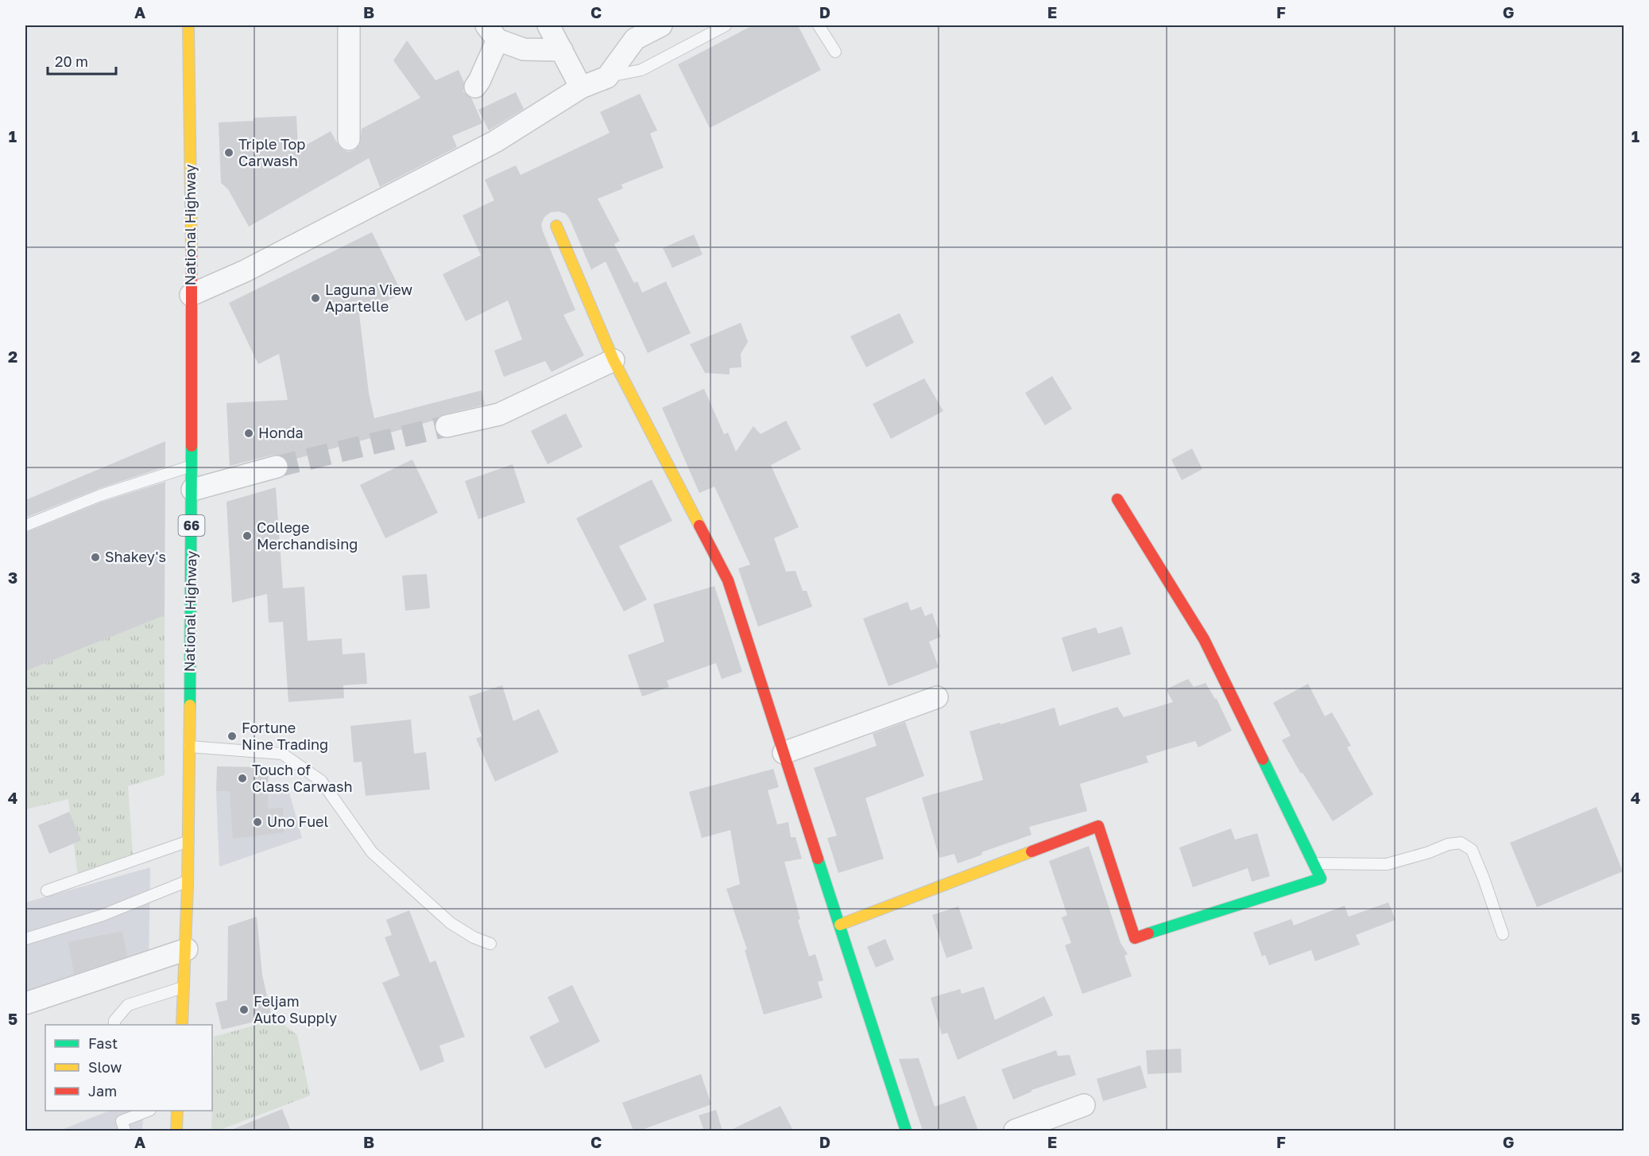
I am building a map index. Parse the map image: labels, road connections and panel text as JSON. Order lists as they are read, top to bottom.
{
  "streets": {
    "street": ["National Highway", "66"]
  },
  "places": [
    "Triple Top Carwash",
    "Laguna View Apartelle",
    "Honda",
    "College Merchandising",
    "Shakey's",
    "Fortune Nine Trading",
    "Touch of Class Carwash",
    "Uno Fuel",
    "Feljam Auto Supply"
  ],
  "legend": ["Fast", "Slow", "Jam"],
  "scale_bar": "20 m",
  "grid": {
    "columns": [
      "A",
      "B",
      "C",
      "D",
      "E",
      "F",
      "G"
    ],
    "rows": [
      "1",
      "2",
      "3",
      "4",
      "5"
    ]
  }
}
